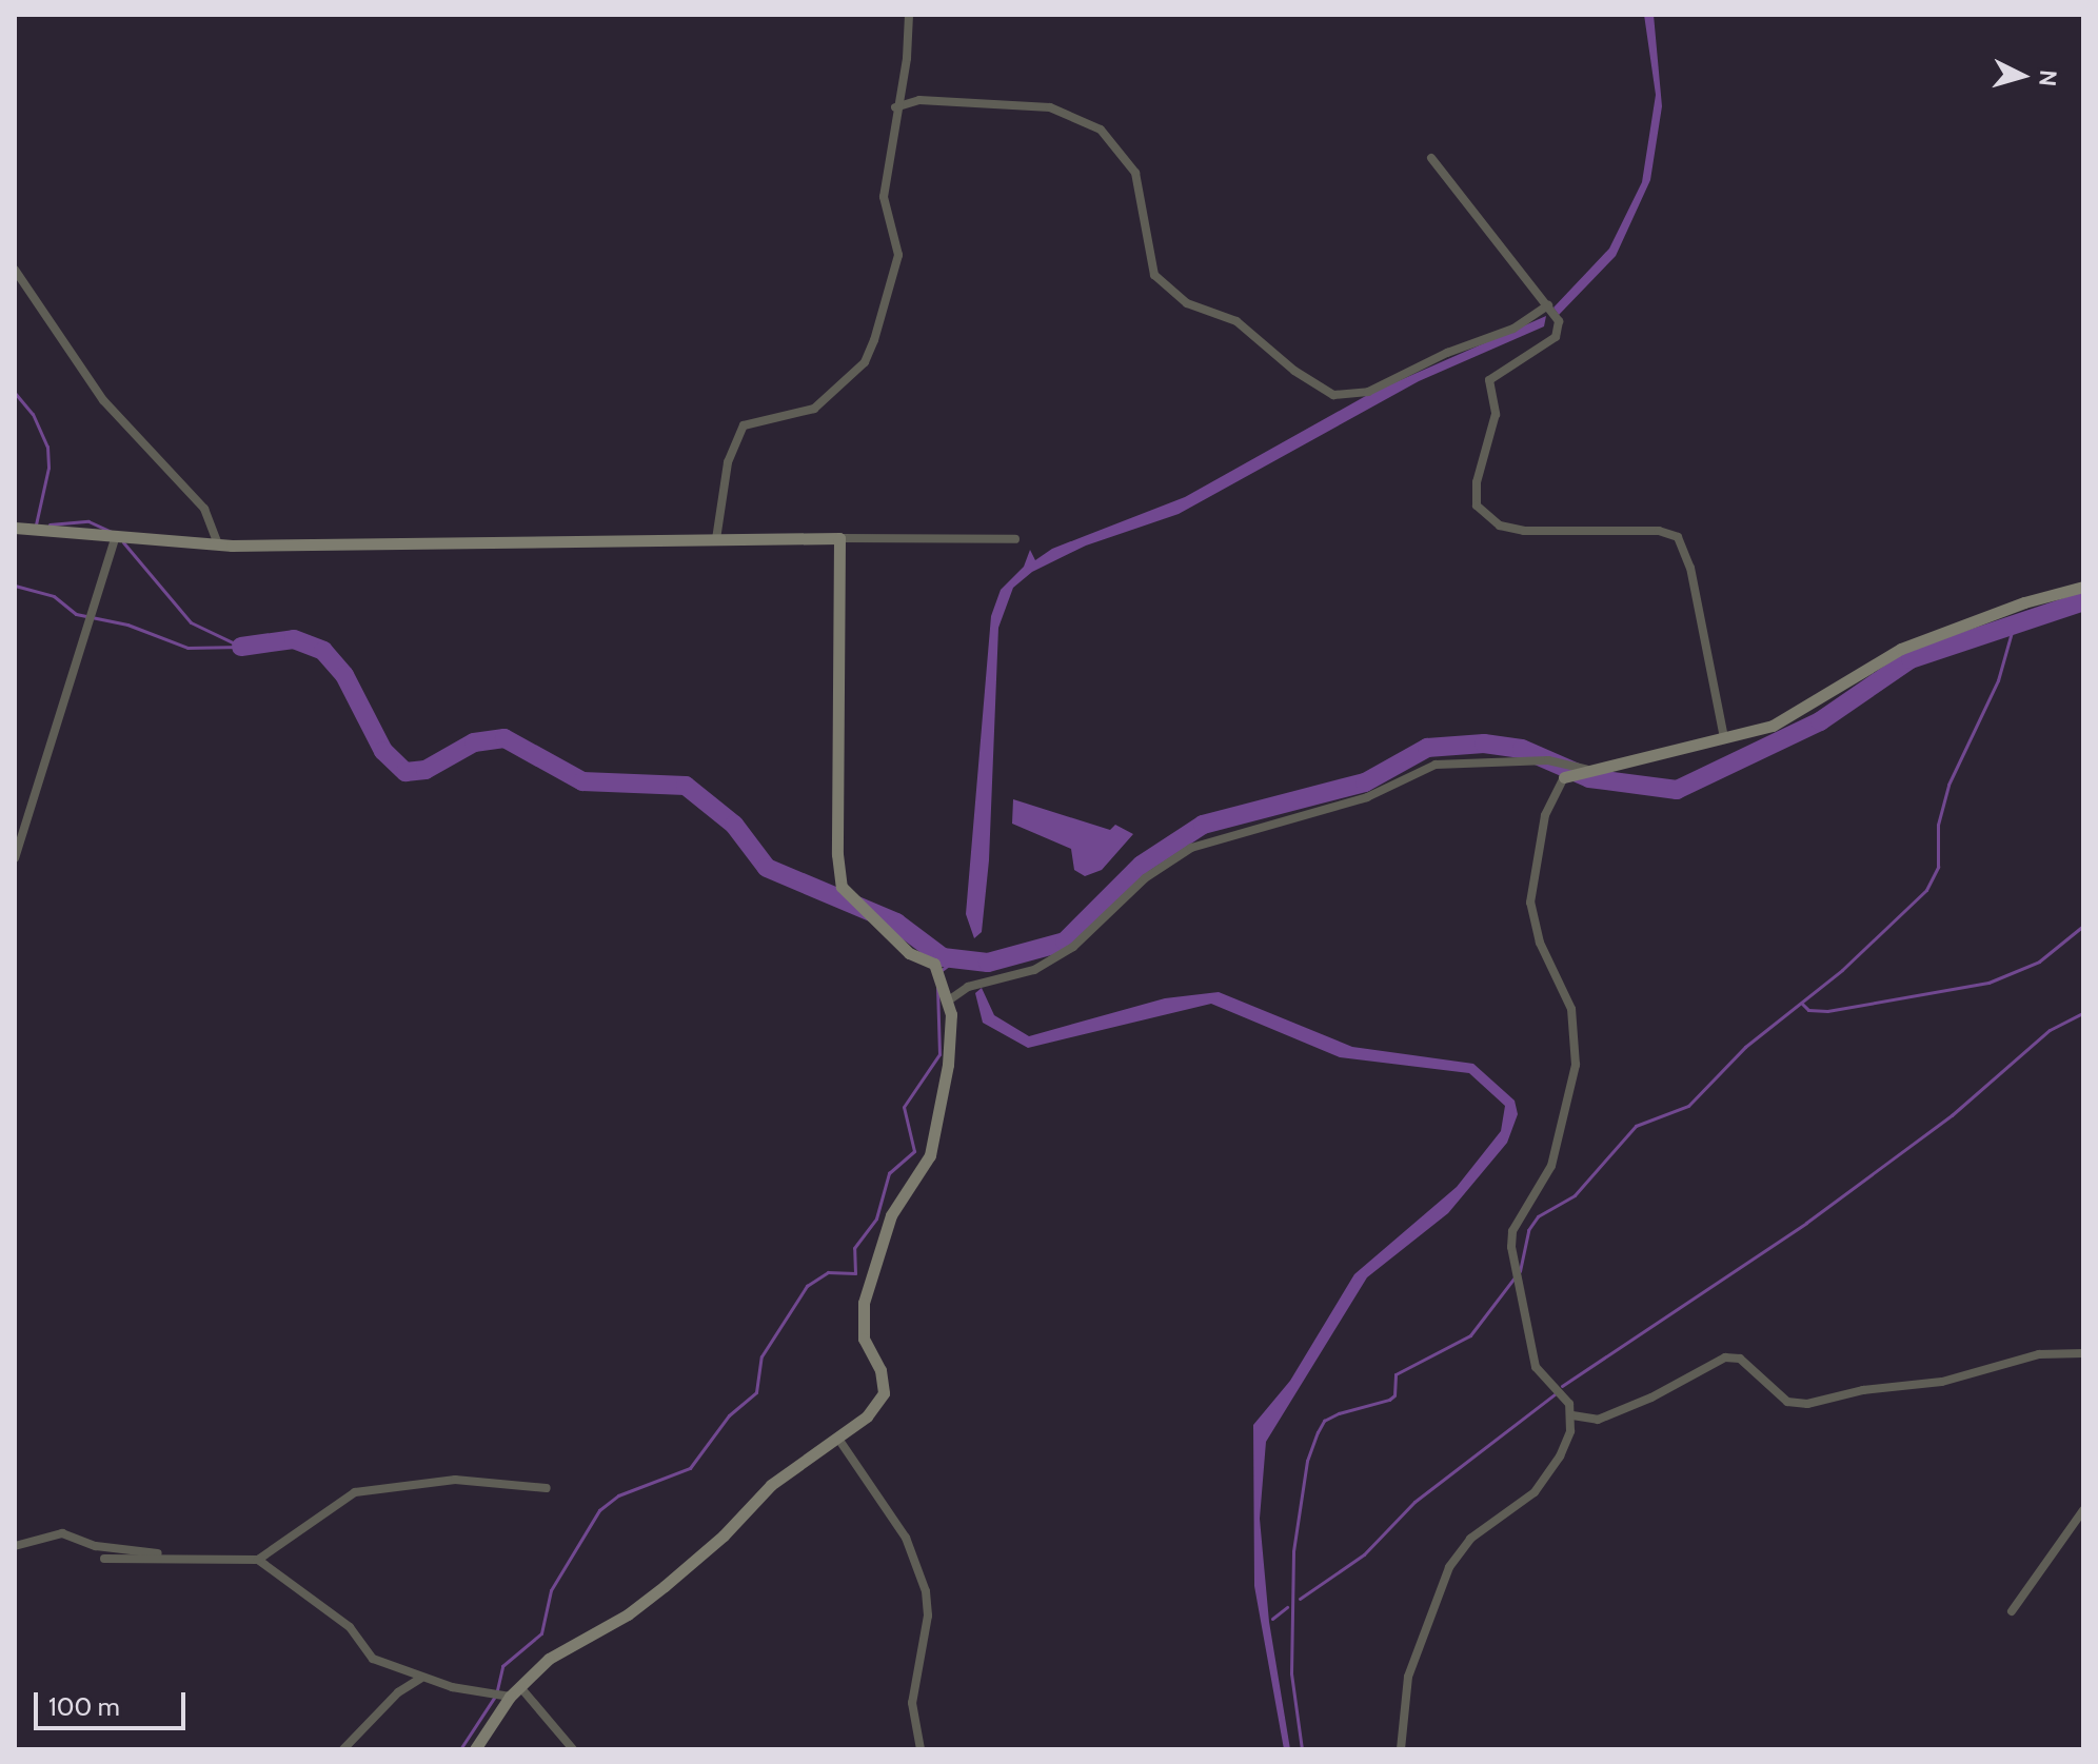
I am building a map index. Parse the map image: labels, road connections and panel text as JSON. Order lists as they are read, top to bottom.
{
  "scale_bar": "100 m",
  "north": "right"
}
